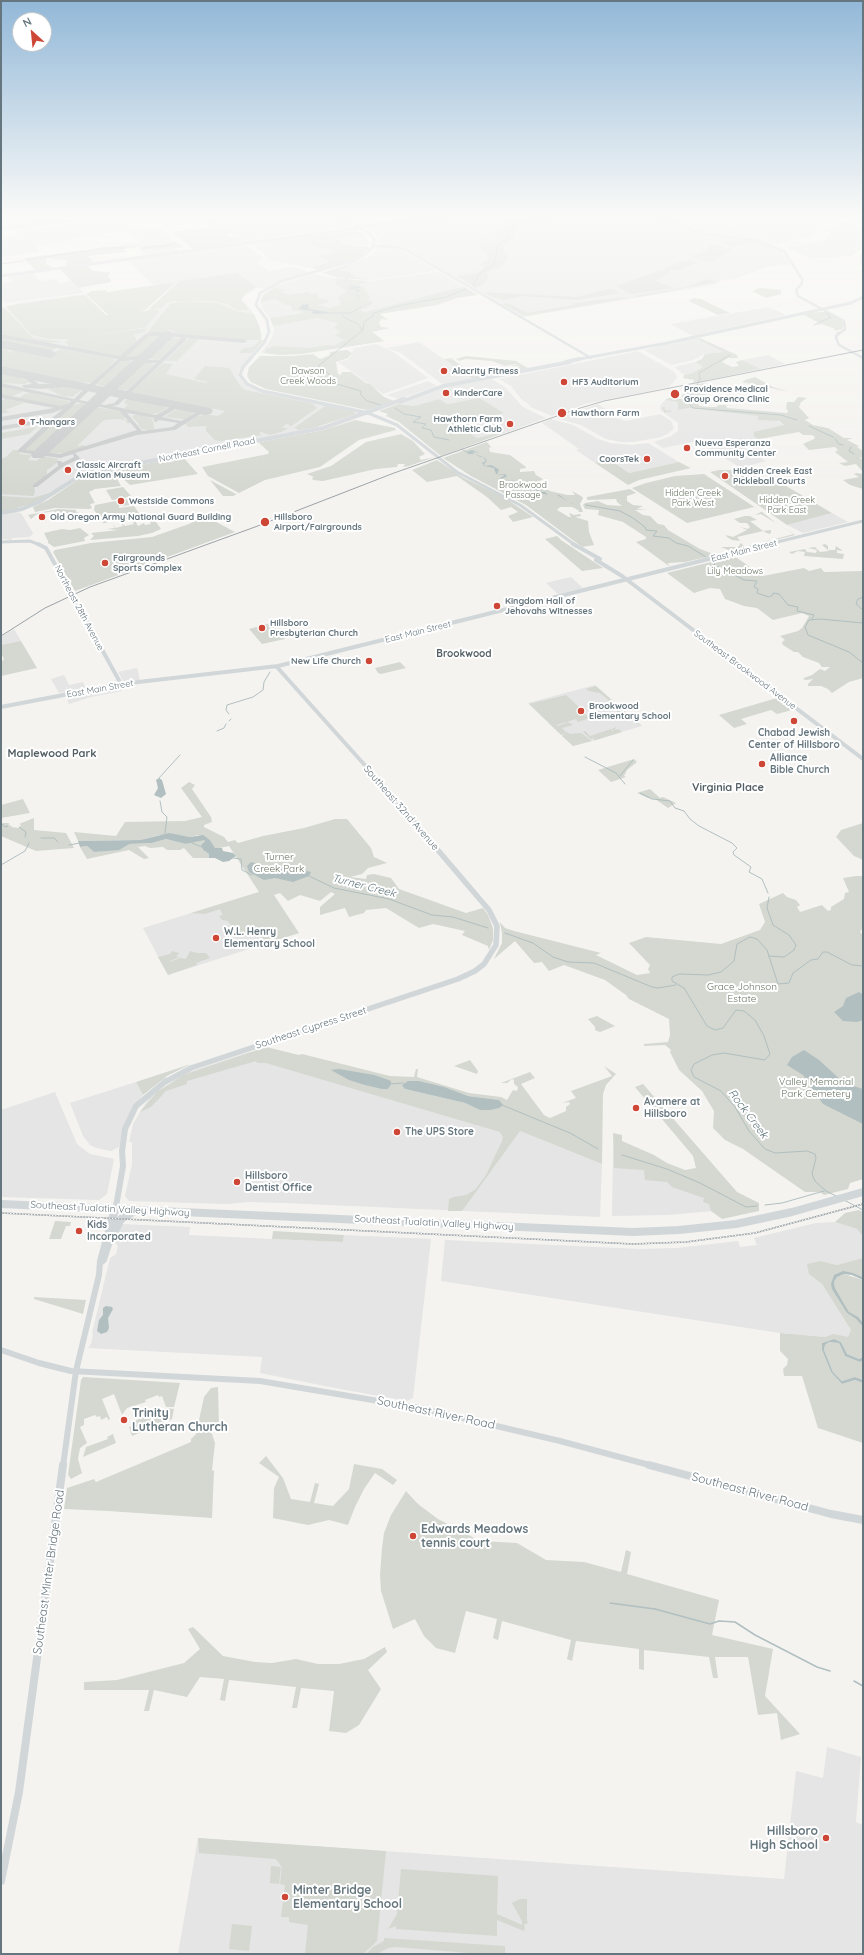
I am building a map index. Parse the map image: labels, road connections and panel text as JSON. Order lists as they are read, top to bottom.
{
  "streets": {
    "highway": ["Northeast Cornell Road"],
    "main road": [
      "East Main Street",
      "Northeast 28th Avenue",
      "Southeast Brookwood Avenue",
      "Southeast 32nd Avenue",
      "Southeast Cypress Street",
      "Southeast Tualatin Valley Highway",
      "Southeast River Road",
      "Southeast Minter Bridge Road"
    ]
  },
  "crossings": [
    ["Northeast Cornell Road", "Southeast Brookwood Avenue"],
    ["East Main Street", "Northeast 28th Avenue"],
    ["East Main Street", "Southeast Brookwood Avenue"],
    ["East Main Street", "Southeast 32nd Avenue"],
    ["Southeast 32nd Avenue", "Southeast Cypress Street"],
    ["Southeast Cypress Street", "Southeast Tualatin Valley Highway"],
    ["Southeast Cypress Street", "Southeast Minter Bridge Road"],
    ["Southeast Tualatin Valley Highway", "Southeast Minter Bridge Road"],
    ["Southeast River Road", "Southeast Minter Bridge Road"]
  ],
  "districts": ["Brookwood", "Maplewood Park", "Virginia Place"],
  "water": ["Turner Creek", "Rock Creek"],
  "parks": [
    "Dawson Creek Woods",
    "Brookwood Passage",
    "Hidden Creek Park West",
    "Hidden Creek Park East",
    "Lily Meadows",
    "Turner Creek Park",
    "Grace Johnson Estate",
    "Valley Memorial Park Cemetery"
  ],
  "places": [
    "Alacrity Fitness",
    "HF3 Auditorium",
    "KinderCare",
    "Providence Medical Group Orenco Clinic",
    "Hawthorn Farm",
    "T-hangars",
    "Hawthorn Farm Athletic Club",
    "Nueva Esperanza Community Center",
    "CoorsTek",
    "Classic Aircraft Aviation Museum",
    "Hidden Creek East Pickleball Courts",
    "Westside Commons",
    "Old Oregon Army National Guard Building",
    "Hillsboro Airport/Fairgrounds",
    "Fairgrounds Sports Complex",
    "Kingdom Hall of Jehovahs Witnesses",
    "Hillsboro Presbyterian Church",
    "New Life Church",
    "Brookwood Elementary School",
    "Chabad Jewish Center of Hillsboro",
    "Alliance Bible Church",
    "W.L. Henry Elementary School",
    "Avamere at Hillsboro",
    "The UPS Store",
    "Hillsboro Dentist Office",
    "Kids Incorporated",
    "Trinity Lutheran Church",
    "Edwards Meadows tennis court",
    "Hillsboro High School",
    "Minter Bridge Elementary School"
  ],
  "north": "top left"
}
